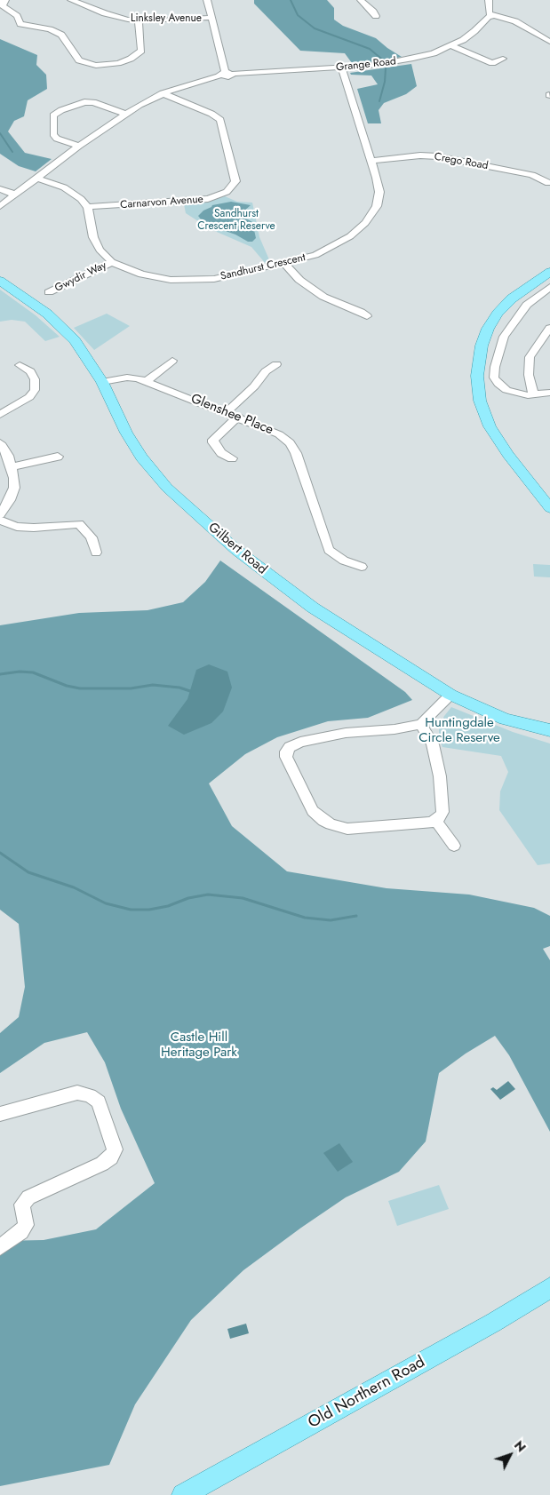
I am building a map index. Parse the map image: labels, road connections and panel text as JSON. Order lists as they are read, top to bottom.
{
  "streets": {
    "main road": ["Gilbert Road", "Old Northern Road"],
    "street": [
      "Linksley Avenue",
      "Grange Road",
      "Crego Road",
      "Carnarvon Avenue",
      "Sandhurst Crescent",
      "Gwydir Way",
      "Glenshee Place"
    ]
  },
  "crossings": [
    ["Grange Road", "Carnarvon Avenue"],
    ["Grange Road", "Sandhurst Crescent"],
    ["Crego Road", "Sandhurst Crescent"],
    ["Carnarvon Avenue", "Sandhurst Crescent"],
    ["Sandhurst Crescent", "Gwydir Way"],
    ["Glenshee Place", "Gilbert Road"]
  ],
  "parks": ["Sandhurst Crescent Reserve", "Huntingdale Circle Reserve", "Castle Hill Heritage Park"],
  "north": "top right"
}
